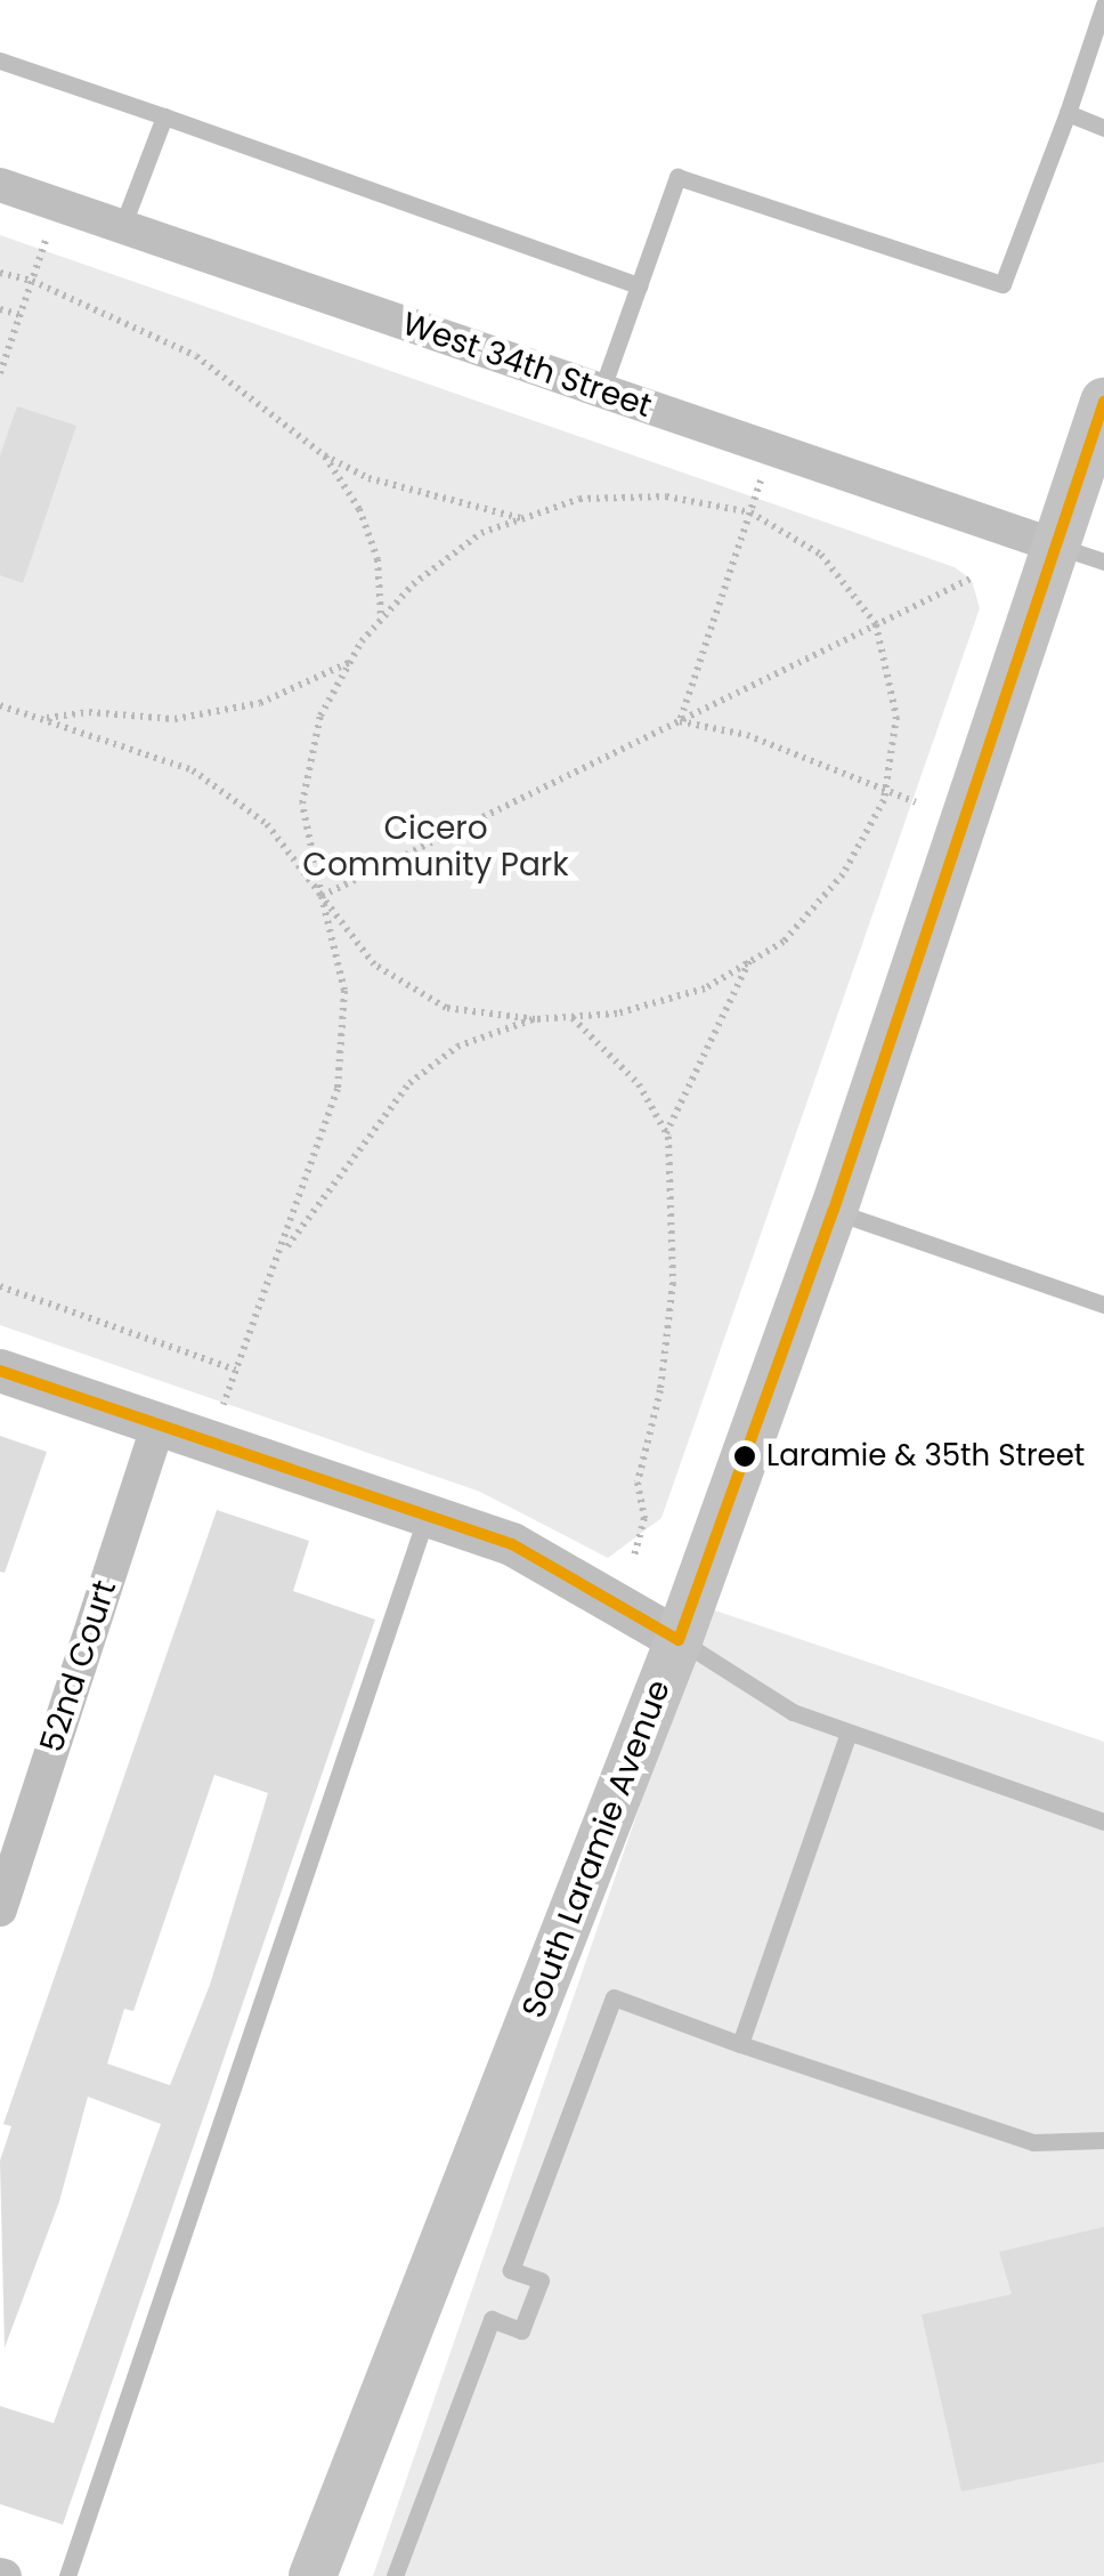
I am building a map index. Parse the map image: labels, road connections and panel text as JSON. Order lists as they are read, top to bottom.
{
  "streets": {
    "main road": ["South Laramie Avenue"],
    "street": ["West 34th Street", "52nd Court"]
  },
  "crossings": [
    ["West 34th Street", "South Laramie Avenue"]
  ],
  "parks": ["Cicero Community Park"],
  "places": ["Laramie & 35th Street"]
}
